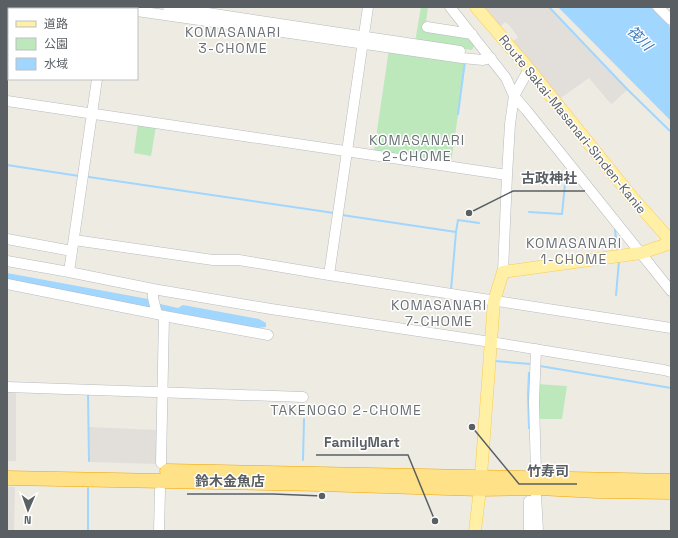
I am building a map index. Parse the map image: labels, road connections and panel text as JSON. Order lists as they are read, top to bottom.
{
  "streets": {
    "main road": ["Route Sakai-Masanari-Sinden-Kanie"]
  },
  "districts": [
    "KOMASANARI 3-CHOME",
    "KOMASANARI 2-CHOME",
    "KOMASANARI 1-CHOME",
    "KOMASANARI 7-CHOME",
    "TAKENOGO 2-CHOME"
  ],
  "water": ["筏川"],
  "places": [
    "古政神社",
    "竹寿司",
    "鈴木金魚店",
    "FamilyMart"
  ],
  "legend": ["道路", "公園", "水域"],
  "north": "bottom"
}
